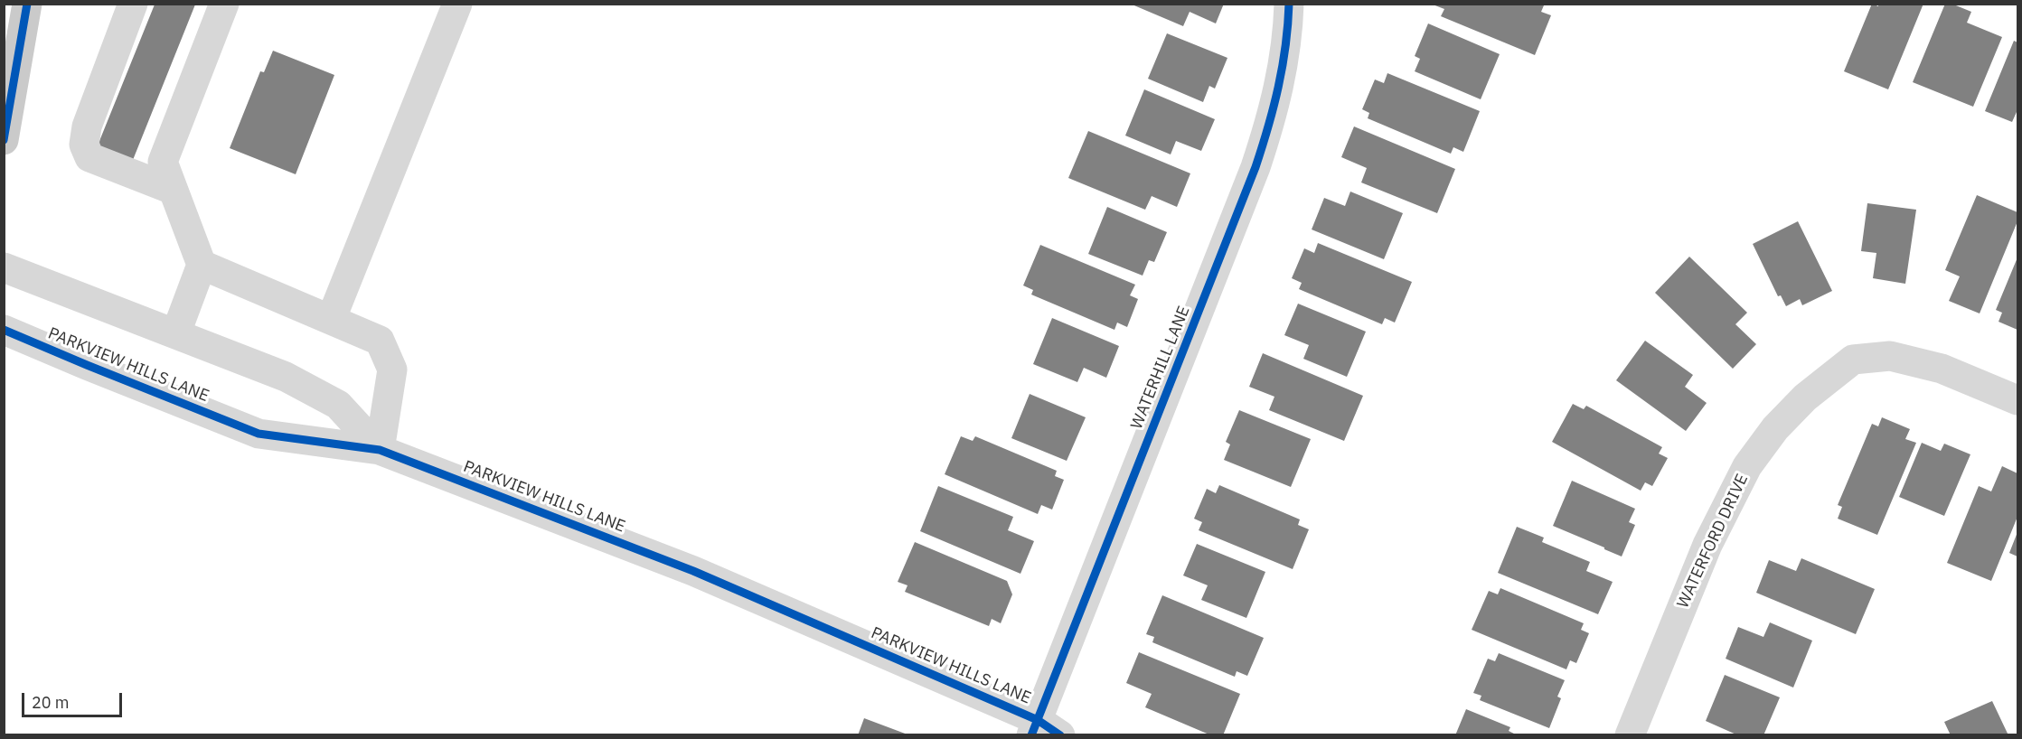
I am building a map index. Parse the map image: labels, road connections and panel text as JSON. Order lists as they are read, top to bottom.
{
  "streets": {
    "street": ["PARKVIEW HILLS LANE", "WATERHILL LANE", "WATERFORD DRIVE"]
  },
  "crossings": [
    ["PARKVIEW HILLS LANE", "WATERHILL LANE"]
  ],
  "scale_bar": "20 m"
}
